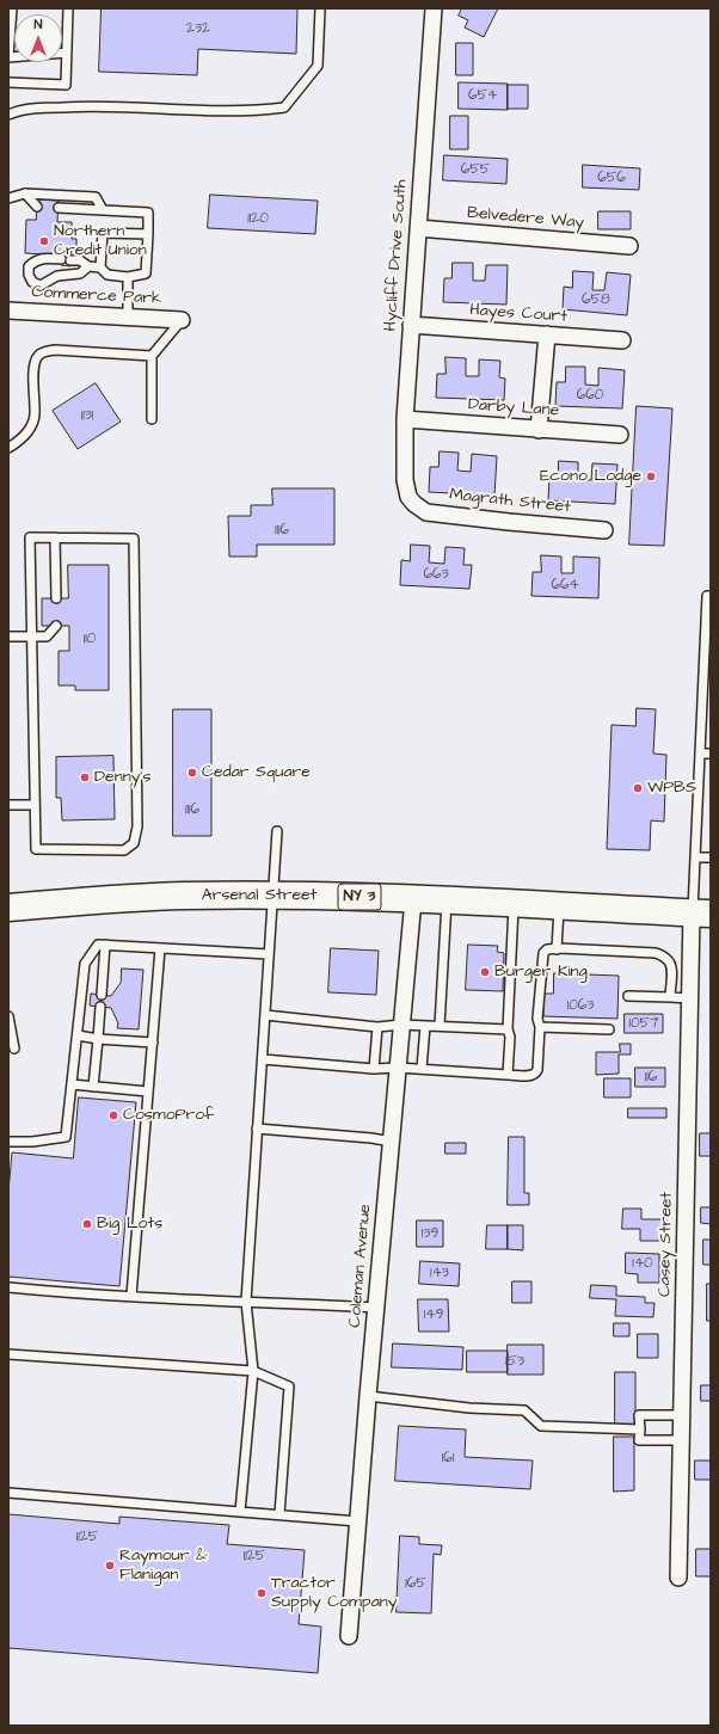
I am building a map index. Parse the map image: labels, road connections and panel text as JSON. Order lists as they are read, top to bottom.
{
  "streets": {
    "highway": ["Arsenal Street", "NY 3"],
    "street": [
      "Belvedere Way",
      "Hycliff Drive South",
      "Commerce Park",
      "Hayes Court",
      "Darby Lane",
      "Magrath Street",
      "Casey Street",
      "Coleman Avenue"
    ]
  },
  "crossings": [
    ["Belvedere Way", "Hycliff Drive South"],
    ["Hycliff Drive South", "Hayes Court"],
    ["Hycliff Drive South", "Darby Lane"],
    ["Hycliff Drive South", "Magrath Street"],
    ["Arsenal Street", "Casey Street"],
    ["Arsenal Street", "Coleman Avenue"]
  ],
  "places": [
    "Northern Credit Union",
    "Econo Lodge",
    "Cedar Square",
    "Denny's",
    "WPBS",
    "Burger King",
    "CosmoProf",
    "Big Lots",
    "Raymour & Flanigan",
    "Tractor Supply Company"
  ],
  "house_numbers": [
    "232",
    "654",
    "655",
    "656",
    "1120",
    "658",
    "660",
    "1131",
    "1116",
    "663",
    "664",
    "110",
    "1116",
    "1063",
    "1057",
    "116",
    "139",
    "140",
    "143",
    "149",
    "153",
    "161",
    "1125",
    "1125",
    "165"
  ],
  "north": "top"
}
